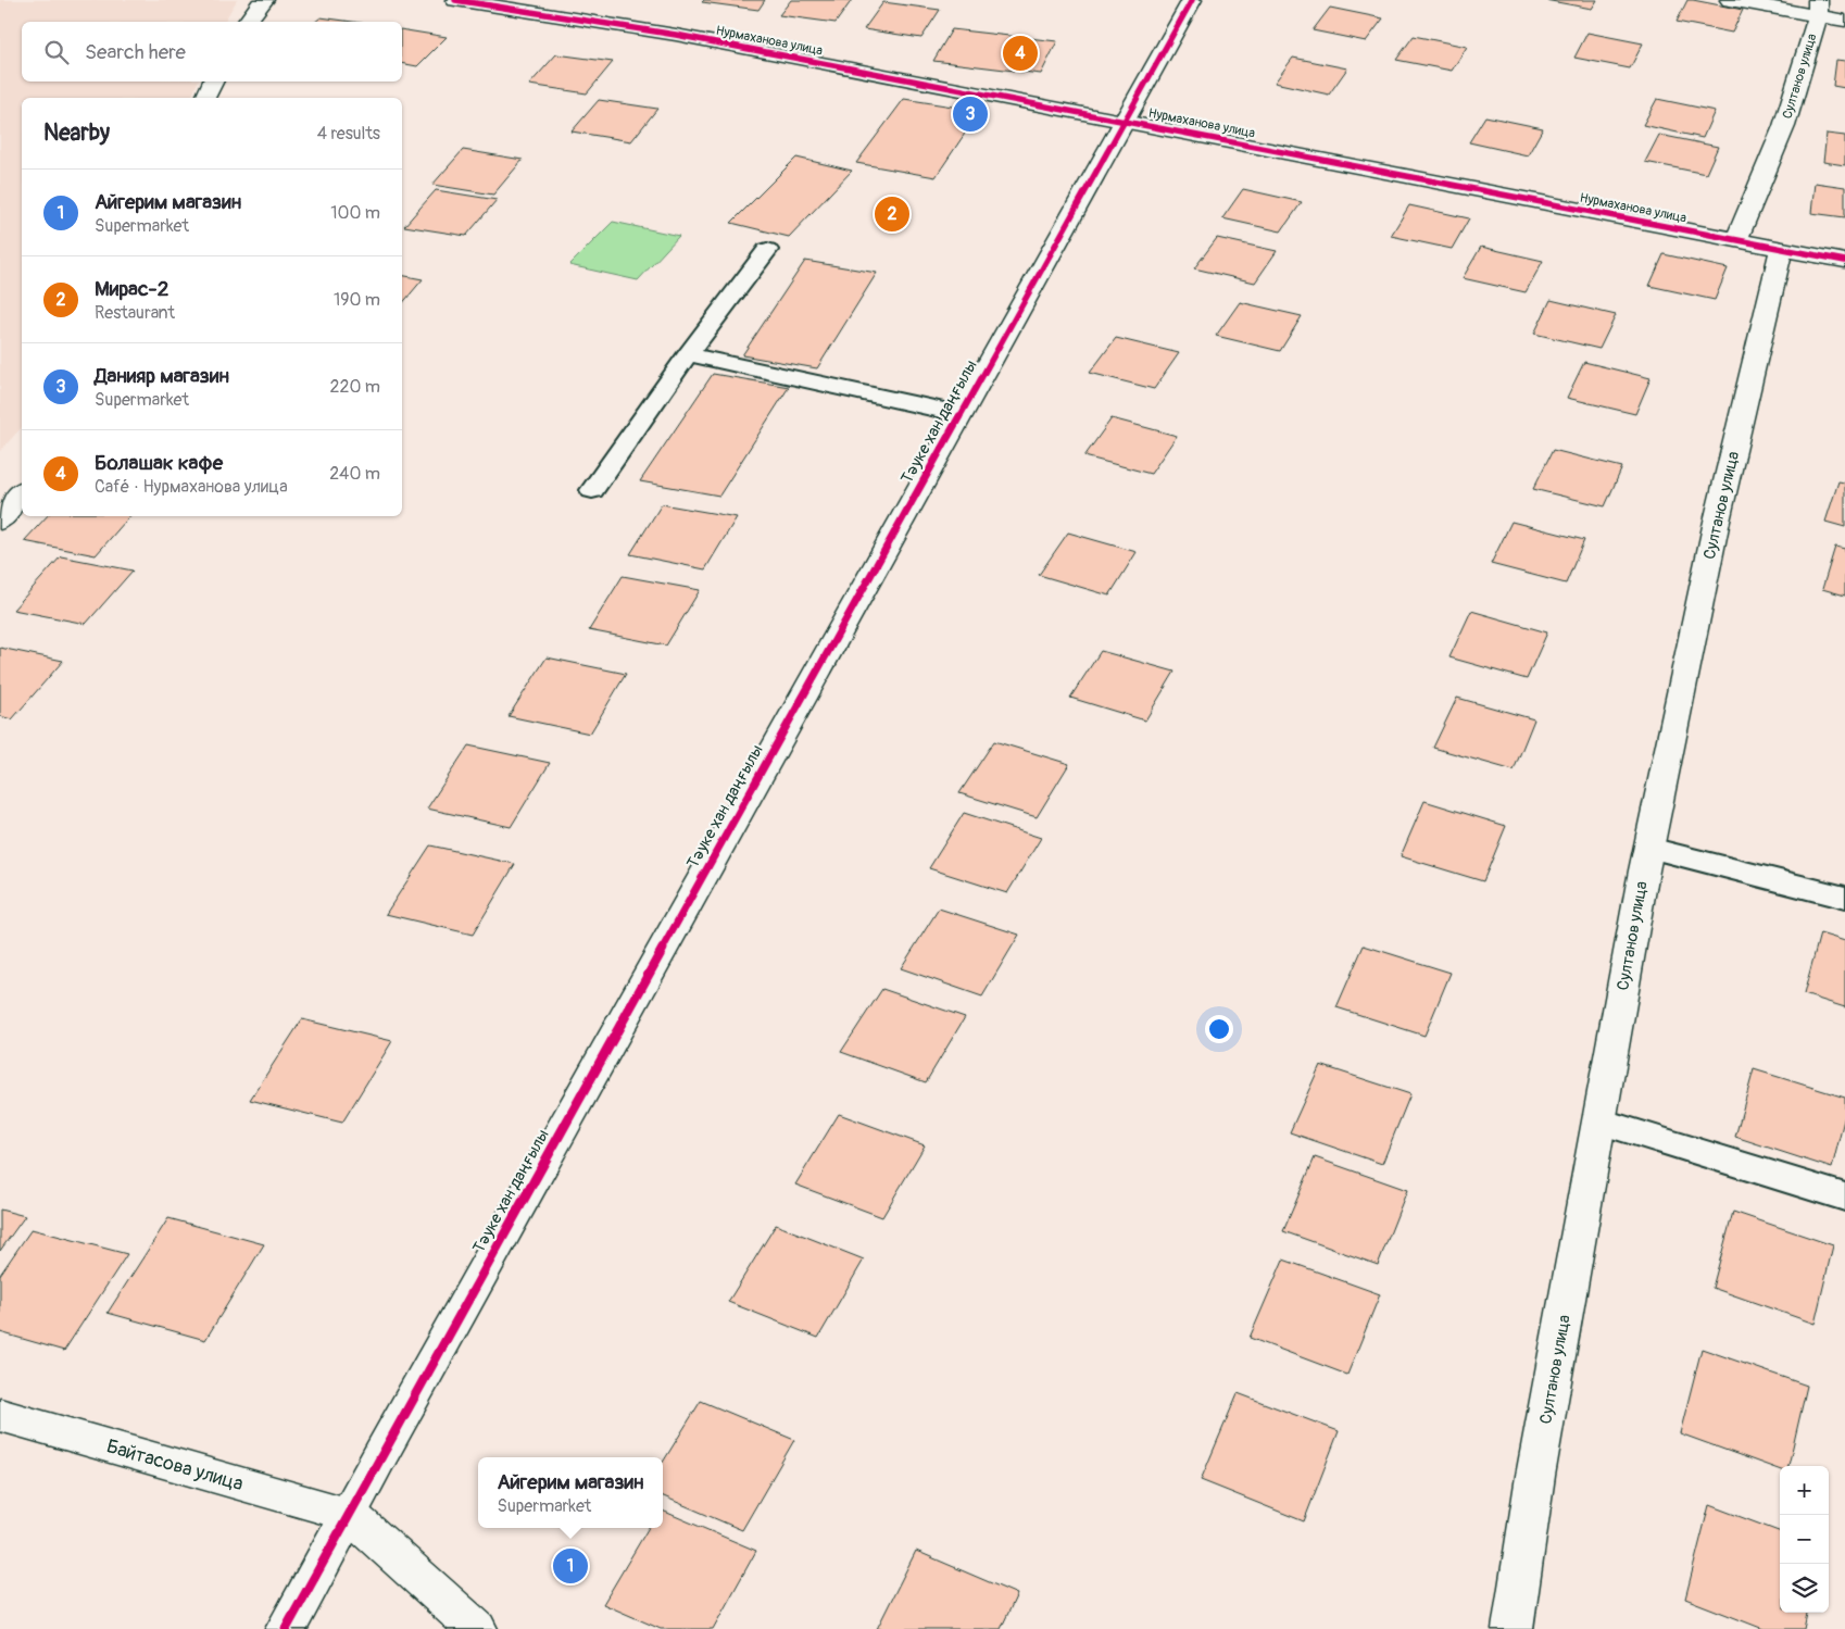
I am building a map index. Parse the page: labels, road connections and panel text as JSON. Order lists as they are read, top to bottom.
{
  "streets": {
    "street": [
      "Нурмаханова улица",
      "Султанов улица",
      "Тәуке хан даңғылы",
      "Байтасова улица"
    ]
  },
  "crossings": [
    ["Нурмаханова улица", "Султанов улица"],
    ["Нурмаханова улица", "Тәуке хан даңғылы"],
    ["Тәуке хан даңғылы", "Байтасова улица"]
  ],
  "page": {
    "search": "Search here",
    "pins": [
      "4",
      "3",
      "2",
      "1"
    ],
    "heading": ["Nearby", "4 results"],
    "list": [
      {
        "mark": "1",
        "name": "Айгерим магазин",
        "note": "Supermarket",
        "value": "100 m"
      },
      {
        "mark": "2",
        "name": "Мирас-2",
        "note": "Restaurant",
        "value": "190 m"
      },
      {
        "mark": "3",
        "name": "Данияр магазин",
        "note": "Supermarket",
        "value": "220 m"
      },
      {
        "mark": "4",
        "name": "Болашак кафе",
        "note": "Café · Нурмаханова улица",
        "value": "240 m"
      }
    ],
    "popup": ["Айгерим магазин", "Supermarket"],
    "map_buttons": ["+", "−"]
  }
}
